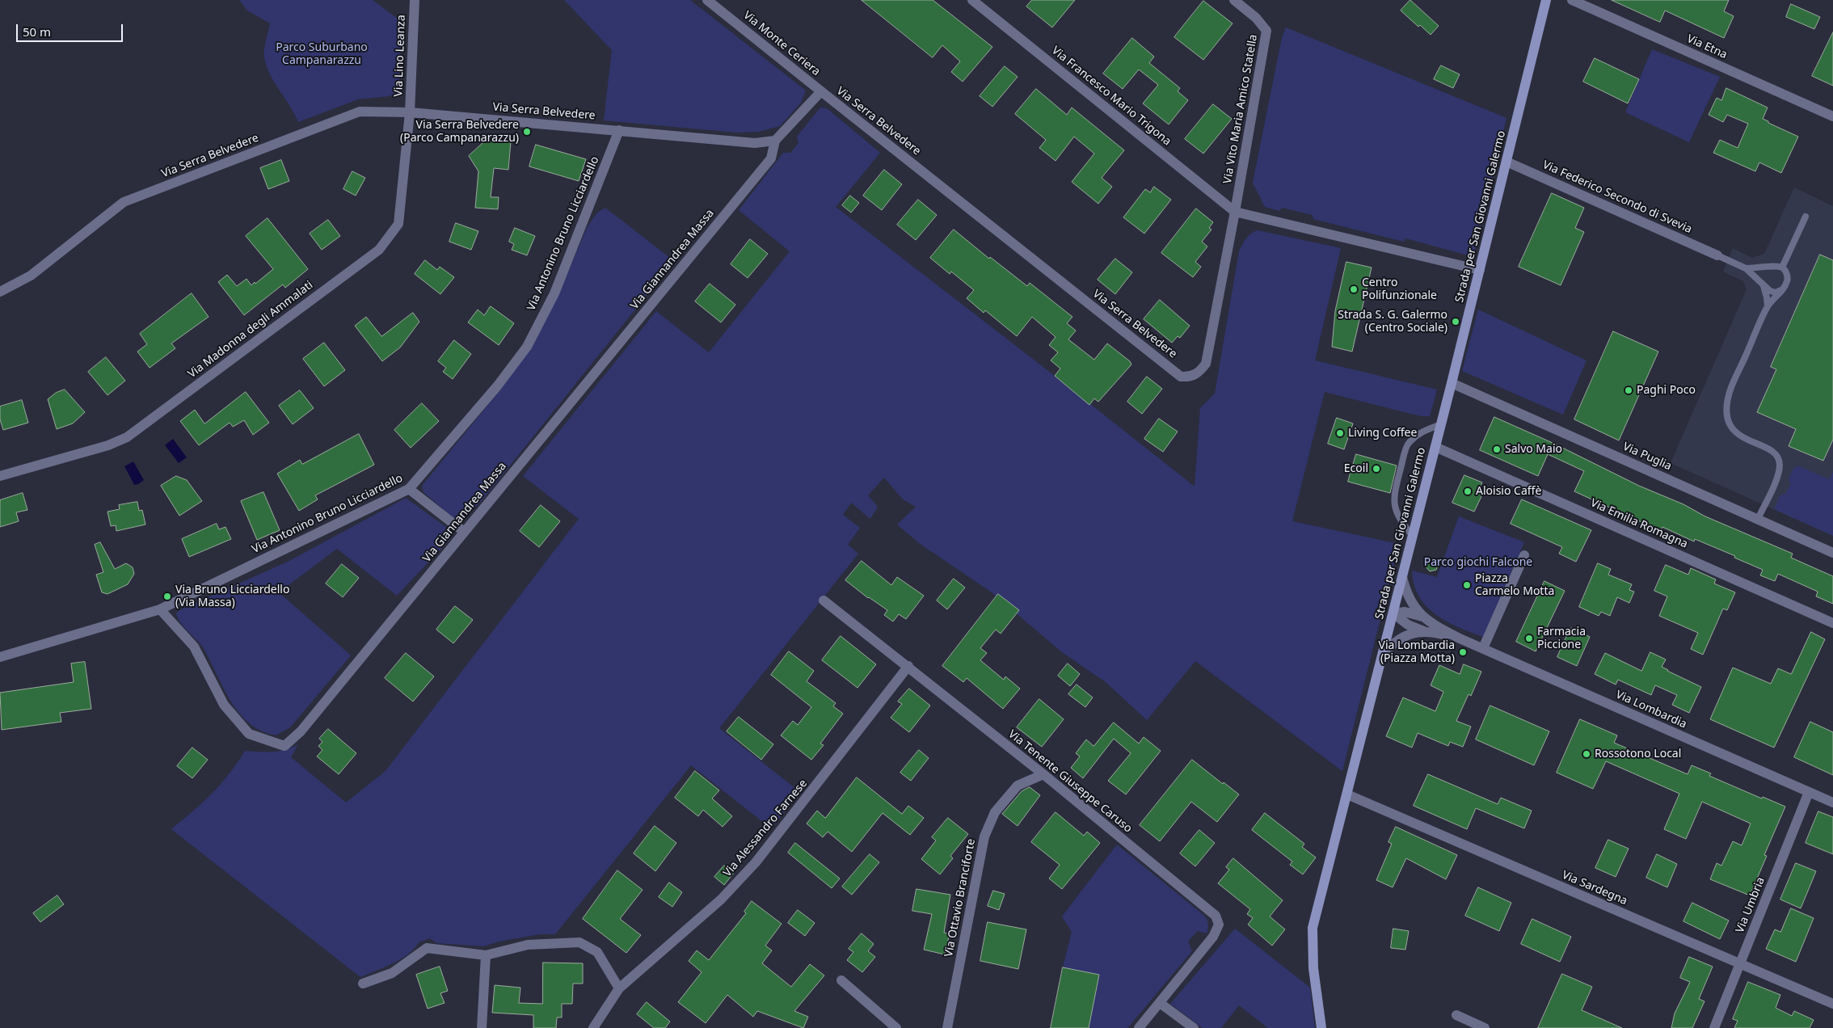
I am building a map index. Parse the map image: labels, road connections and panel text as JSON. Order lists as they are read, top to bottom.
{
  "streets": {
    "main road": ["Strada per San Giovanni Galermo"],
    "street": [
      "Via Monte Ceriera",
      "Via Etna",
      "Via Lino Leanza",
      "Via Francesco Mario Trigona",
      "Via Vito Maria Amico Statella",
      "Via Serra Belvedere",
      "Via Federico Secondo di Svevia",
      "Via Antonino Bruno Licciardello",
      "Via Giannandrea Massa",
      "Via Madonna degli Ammalati",
      "Via Puglia",
      "Via Emilia Romagna",
      "Via Lombardia",
      "Via Tenente Giuseppe Caruso",
      "Via Alessandro Farnese",
      "Via Sardegna",
      "Via Ottavio Branciforte",
      "Via Umbria"
    ]
  },
  "crossings": [
    ["Via Monte Ceriera", "Via Serra Belvedere"],
    ["Via Lino Leanza", "Via Serra Belvedere"],
    ["Via Lino Leanza", "Via Madonna degli Ammalati"],
    ["Via Francesco Mario Trigona", "Via Vito Maria Amico Statella"],
    ["Via Francesco Mario Trigona", "Via Serra Belvedere"],
    ["Via Vito Maria Amico Statella", "Via Serra Belvedere"],
    ["Via Serra Belvedere", "Via Antonino Bruno Licciardello"],
    ["Via Serra Belvedere", "Via Giannandrea Massa"],
    ["Via Serra Belvedere", "Via Madonna degli Ammalati"],
    ["Via Federico Secondo di Svevia", "Strada per San Giovanni Galermo"],
    ["Strada per San Giovanni Galermo", "Via Puglia"],
    ["Strada per San Giovanni Galermo", "Via Emilia Romagna"],
    ["Strada per San Giovanni Galermo", "Via Sardegna"],
    ["Via Antonino Bruno Licciardello", "Via Giannandrea Massa"],
    ["Via Lombardia", "Via Umbria"],
    ["Via Tenente Giuseppe Caruso", "Via Alessandro Farnese"],
    ["Via Tenente Giuseppe Caruso", "Via Ottavio Branciforte"],
    ["Via Sardegna", "Via Umbria"]
  ],
  "parks": ["Parco Suburbano Campanarazzu", "Parco giochi Falcone"],
  "places": [
    "Via Serra Belvedere (Parco Campanarazzu)",
    "Centro Polifunzionale",
    "Strada S. G. Galermo (Centro Sociale)",
    "Paghi Poco",
    "Living Coffee",
    "Salvo Maio",
    "Ecoil",
    "Aloisio Caffè",
    "Piazza Carmelo Motta",
    "Via Bruno Licciardello (Via Massa)",
    "Farmacia Piccione",
    "Via Lombardia (Piazza Motta)",
    "Rossotono Local"
  ],
  "scale_bar": "50 m"
}
